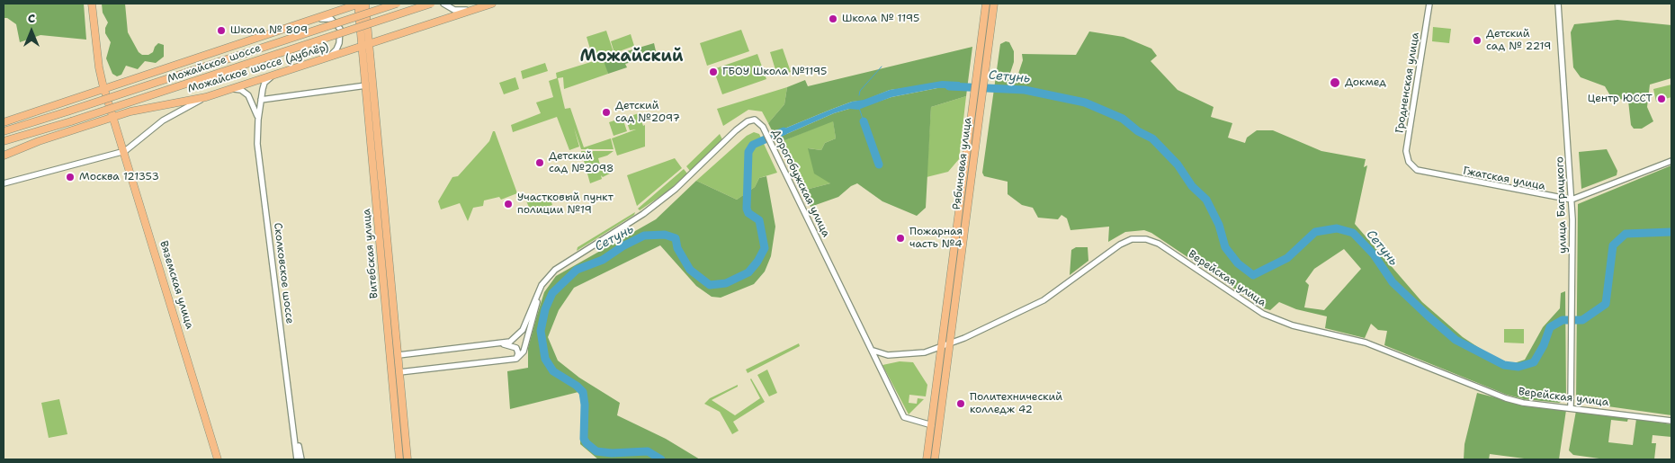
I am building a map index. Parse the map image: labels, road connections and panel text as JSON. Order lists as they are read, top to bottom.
{
  "streets": {
    "main road": [
      "Можайское шоссе",
      "Можайское шоссе (дублёр)",
      "Рябиновая улица",
      "Витебская улица",
      "Вяземская улица"
    ],
    "street": [
      "Гродненская улица",
      "Гжатская улица",
      "Дорогобужская улица",
      "улица Багрицкого",
      "Сколковское шоссе",
      "Верейская улица"
    ]
  },
  "crossings": [
    ["Можайское шоссе (дублёр)", "Витебская улица"],
    ["Можайское шоссе (дублёр)", "Сколковское шоссе"],
    ["Можайское шоссе (дублёр)", "Вяземская улица"],
    ["Гродненская улица", "Гжатская улица"],
    ["Рябиновая улица", "Дорогобужская улица"],
    ["Рябиновая улица", "Верейская улица"],
    ["Гжатская улица", "улица Багрицкого"],
    ["Дорогобужская улица", "Витебская улица"],
    ["Дорогобужская улица", "Верейская улица"],
    ["улица Багрицкого", "Верейская улица"]
  ],
  "districts": ["Можайский"],
  "water": ["Сетунь"],
  "places": [
    "Школа № 1195",
    "Школа № 809",
    "Детский сад № 2219",
    "ГБОУ Школа №1195",
    "Докмед",
    "Центр ЮССТ",
    "Детский сад №2097",
    "Детский сад №2098",
    "Москва 121353",
    "Участковый пункт полиции №19",
    "Пожарная часть №4",
    "Политехнический колледж 42"
  ],
  "north": "top"
}
